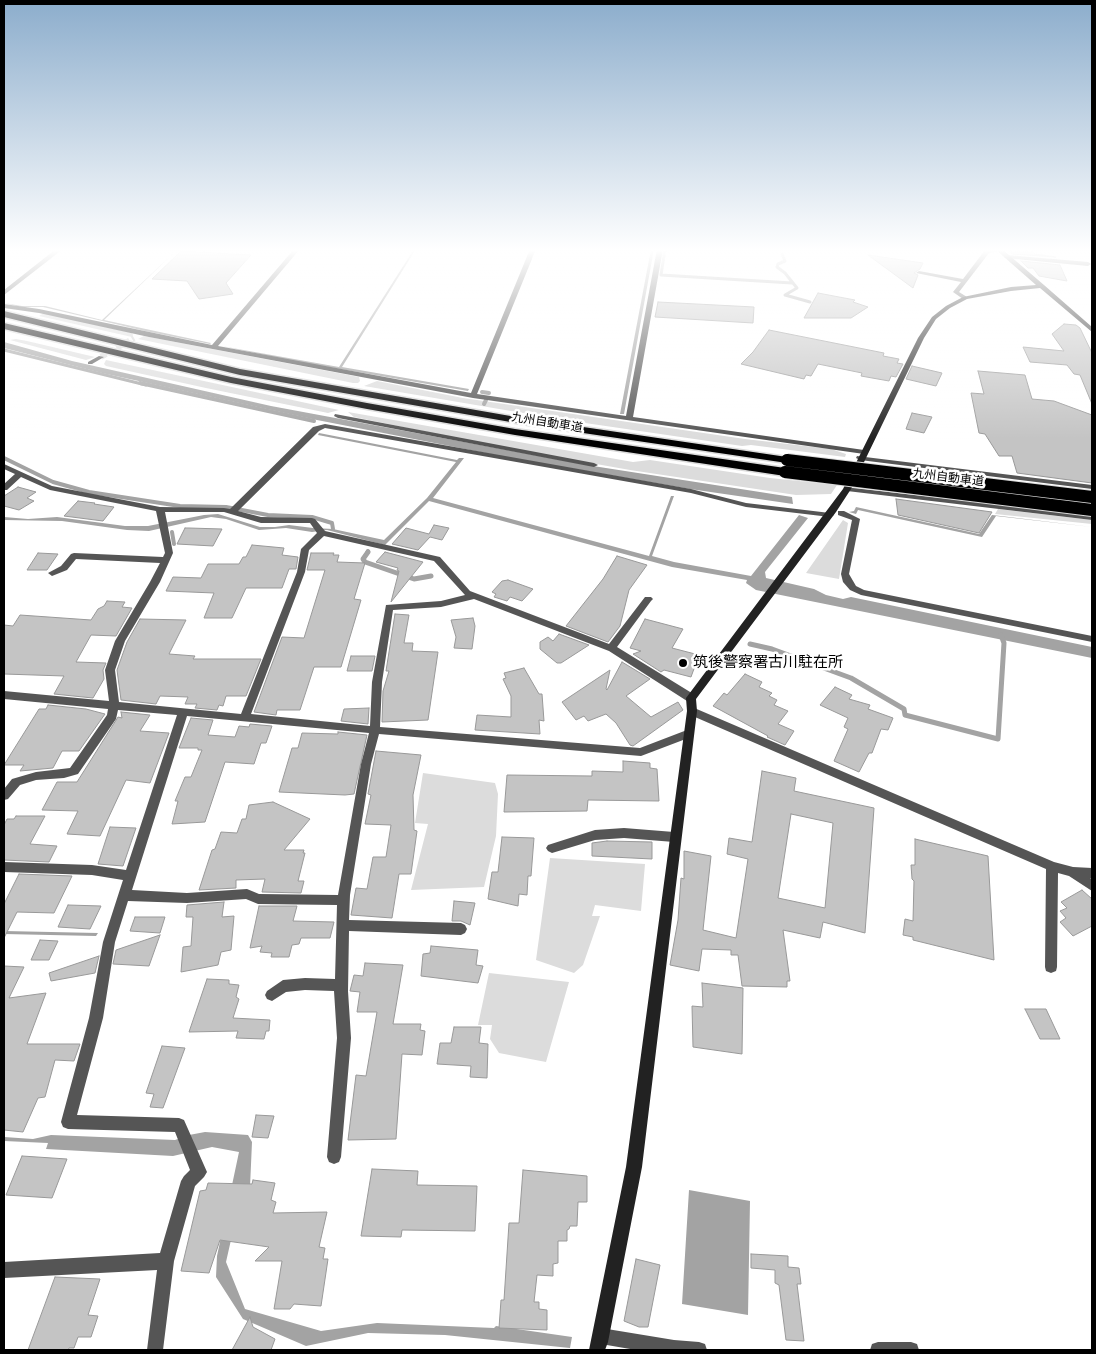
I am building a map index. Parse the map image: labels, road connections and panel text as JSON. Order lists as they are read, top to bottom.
{
  "streets": {
    "highway": ["九州自動車道"]
  },
  "places": ["筑後警察署古川駐在所"]
}
